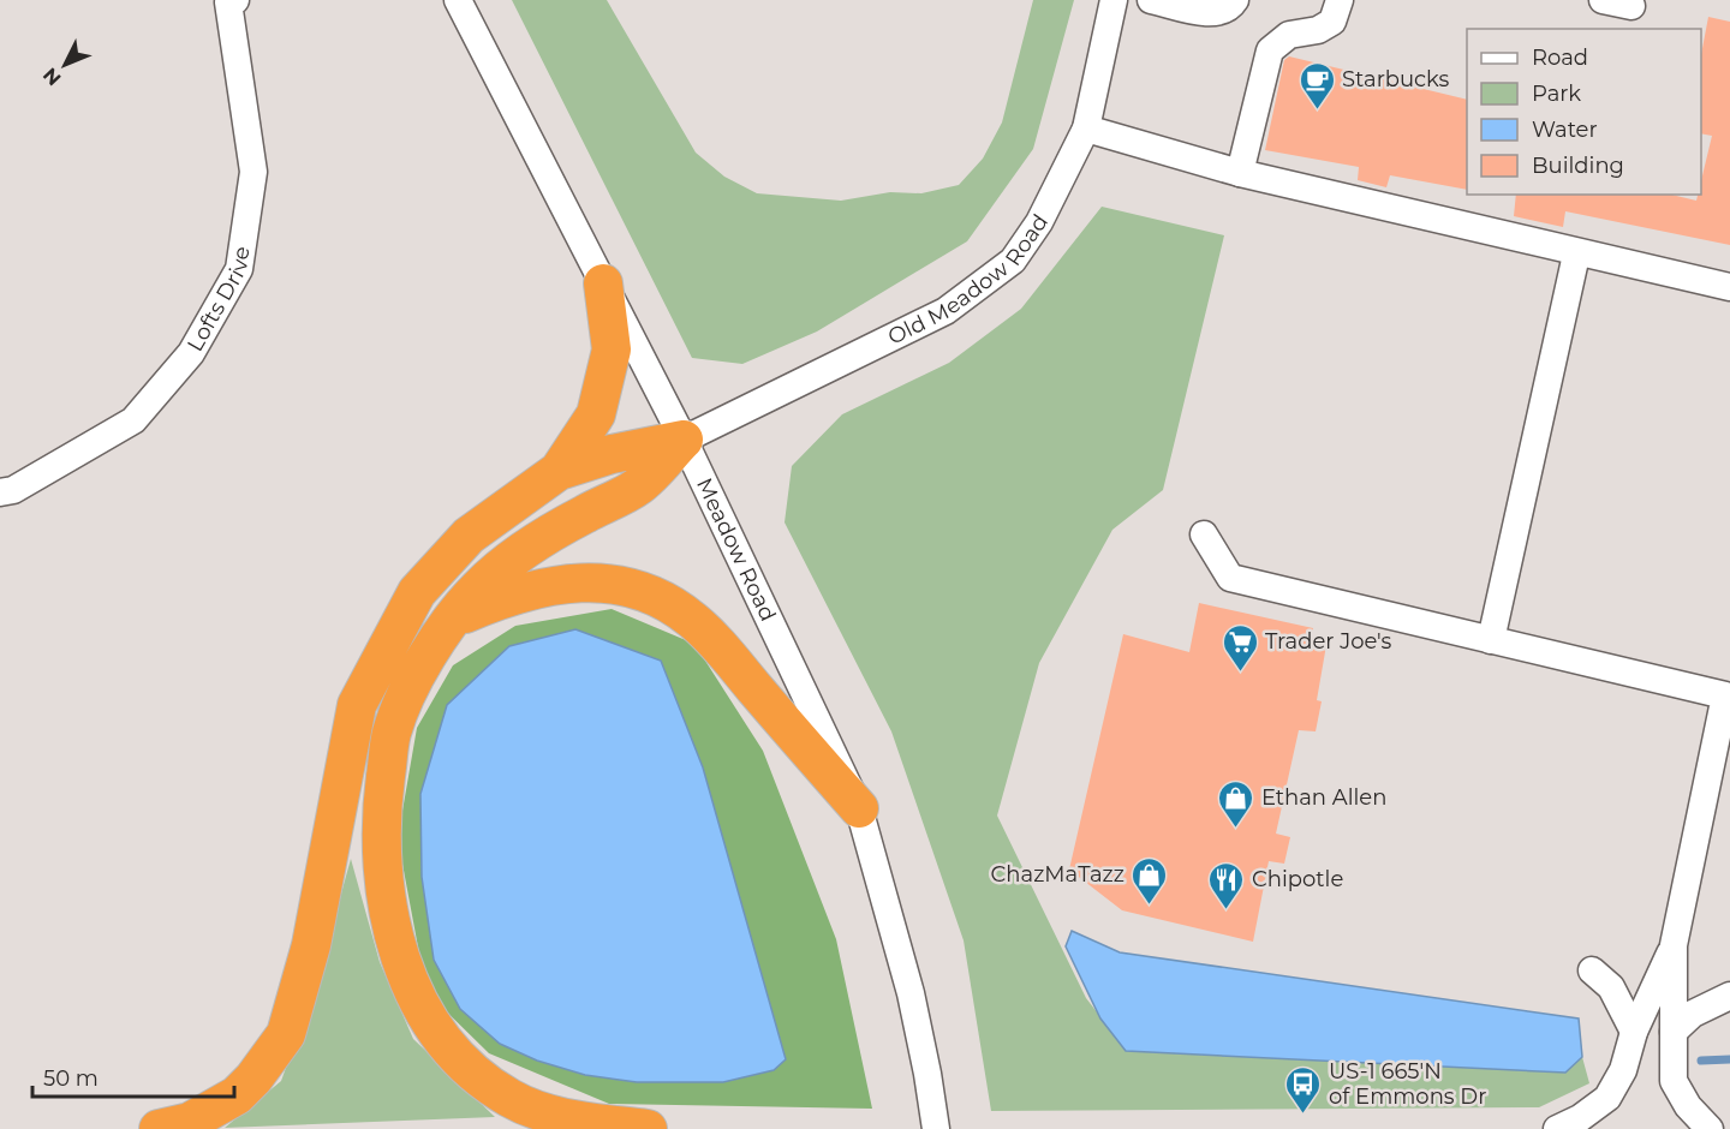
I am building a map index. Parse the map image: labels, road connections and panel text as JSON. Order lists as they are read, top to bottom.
{
  "streets": {
    "street": ["Old Meadow Road", "Lofts Drive", "Meadow Road"]
  },
  "crossings": [
    ["Old Meadow Road", "Meadow Road"]
  ],
  "places": {
    "cafe": ["Starbucks"],
    "supermarket": ["Trader Joe's"],
    "shop": ["Ethan Allen", "ChazMaTazz"],
    "restaurant": ["Chipotle"],
    "bus stop": ["US-1 665'N of Emmons Dr"]
  },
  "legend": [
    "Road",
    "Park",
    "Water",
    "Building"
  ],
  "scale_bar": "50 m",
  "north": "bottom left"
}
